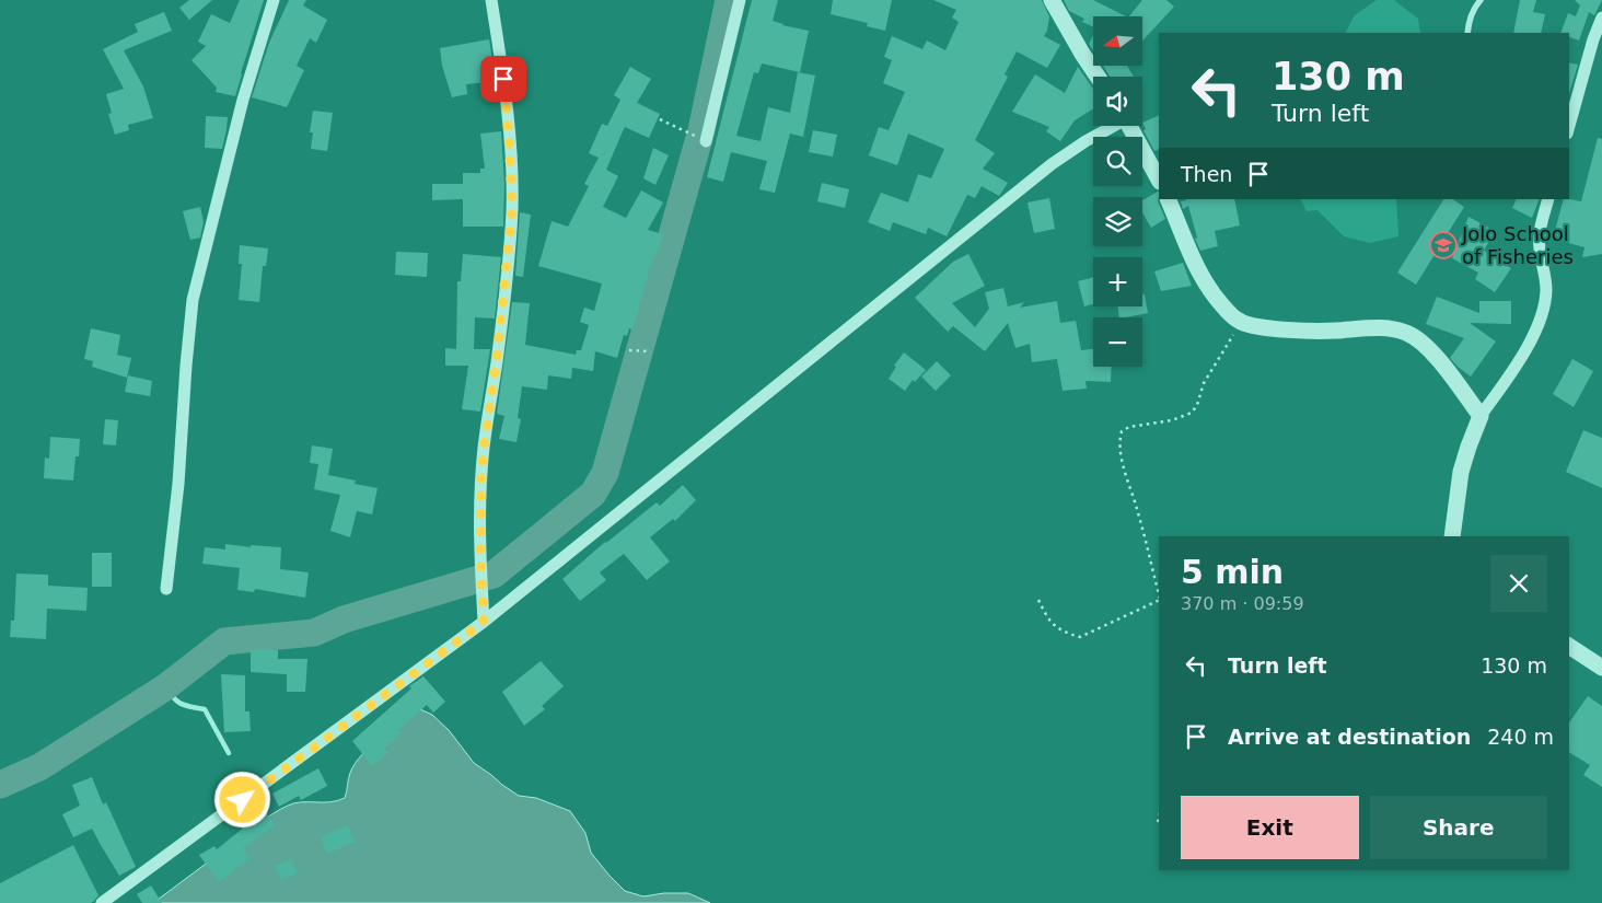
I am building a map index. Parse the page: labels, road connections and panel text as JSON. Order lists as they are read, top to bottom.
{
  "places": {
    "school or university": ["Jolo School of Fisheries"]
  },
  "north": "left",
  "page": {
    "map_buttons": ["+", "−"],
    "turn": ["130 m", "Turn left"],
    "then": "Then",
    "heading": ["5 min", "370 m · 09:59"],
    "list": [
      {
        "name": "Turn left",
        "value": "130 m"
      },
      {
        "name": "Arrive at destination",
        "value": "240 m"
      }
    ],
    "buttons": ["Exit", "Share"]
  }
}
